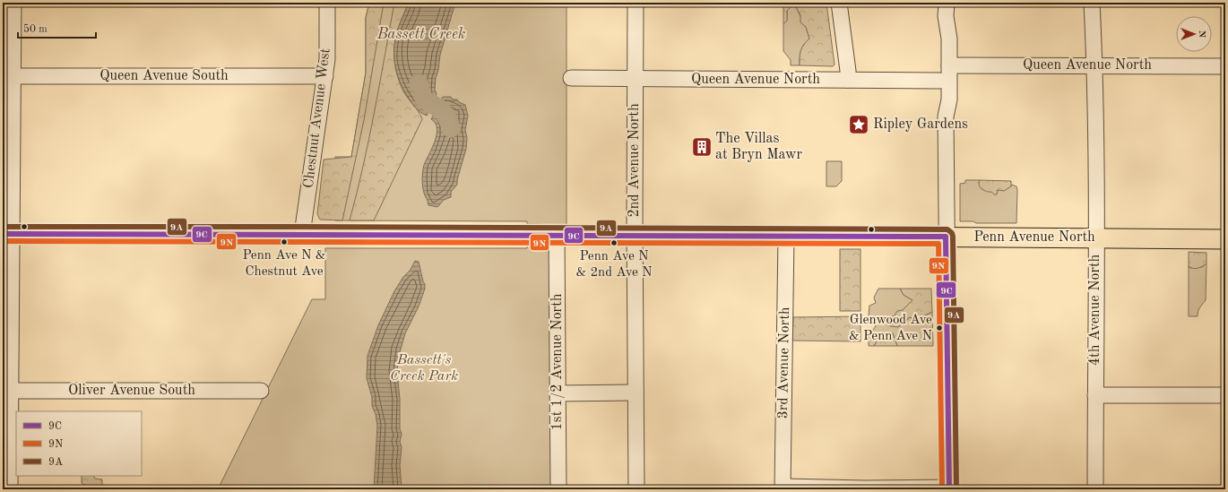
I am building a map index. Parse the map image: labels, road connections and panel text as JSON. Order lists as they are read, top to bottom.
{
  "streets": {
    "main road": ["Penn Avenue North"],
    "street": [
      "Queen Avenue North",
      "Queen Avenue South",
      "Chestnut Avenue West",
      "2nd Avenue North",
      "4th Avenue North",
      "1st 1/2 Avenue North",
      "3rd Avenue North",
      "Oliver Avenue South"
    ]
  },
  "crossings": [
    ["Queen Avenue North", "2nd Avenue North"],
    ["Queen Avenue North", "4th Avenue North"],
    ["Queen Avenue South", "Chestnut Avenue West"],
    ["Chestnut Avenue West", "Penn Avenue North"],
    ["2nd Avenue North", "Penn Avenue North"],
    ["Penn Avenue North", "4th Avenue North"],
    ["Penn Avenue North", "1st 1/2 Avenue North"],
    ["Penn Avenue North", "3rd Avenue North"]
  ],
  "water": ["Bassett Creek"],
  "parks": ["Bassett's Creek Park"],
  "places": {
    "place": ["Ripley Gardens"],
    "building": ["The Villas at Bryn Mawr"],
    "other": ["Penn Ave N & Chestnut Ave", "Penn Ave N & 2nd Ave N", "Glenwood Ave & Penn Ave N"]
  },
  "lines": ["transit line 9A", "transit line 9C", "transit line 9N"],
  "legend": ["9C", "9N", "9A"],
  "scale_bar": "50 m",
  "north": "right"
}
